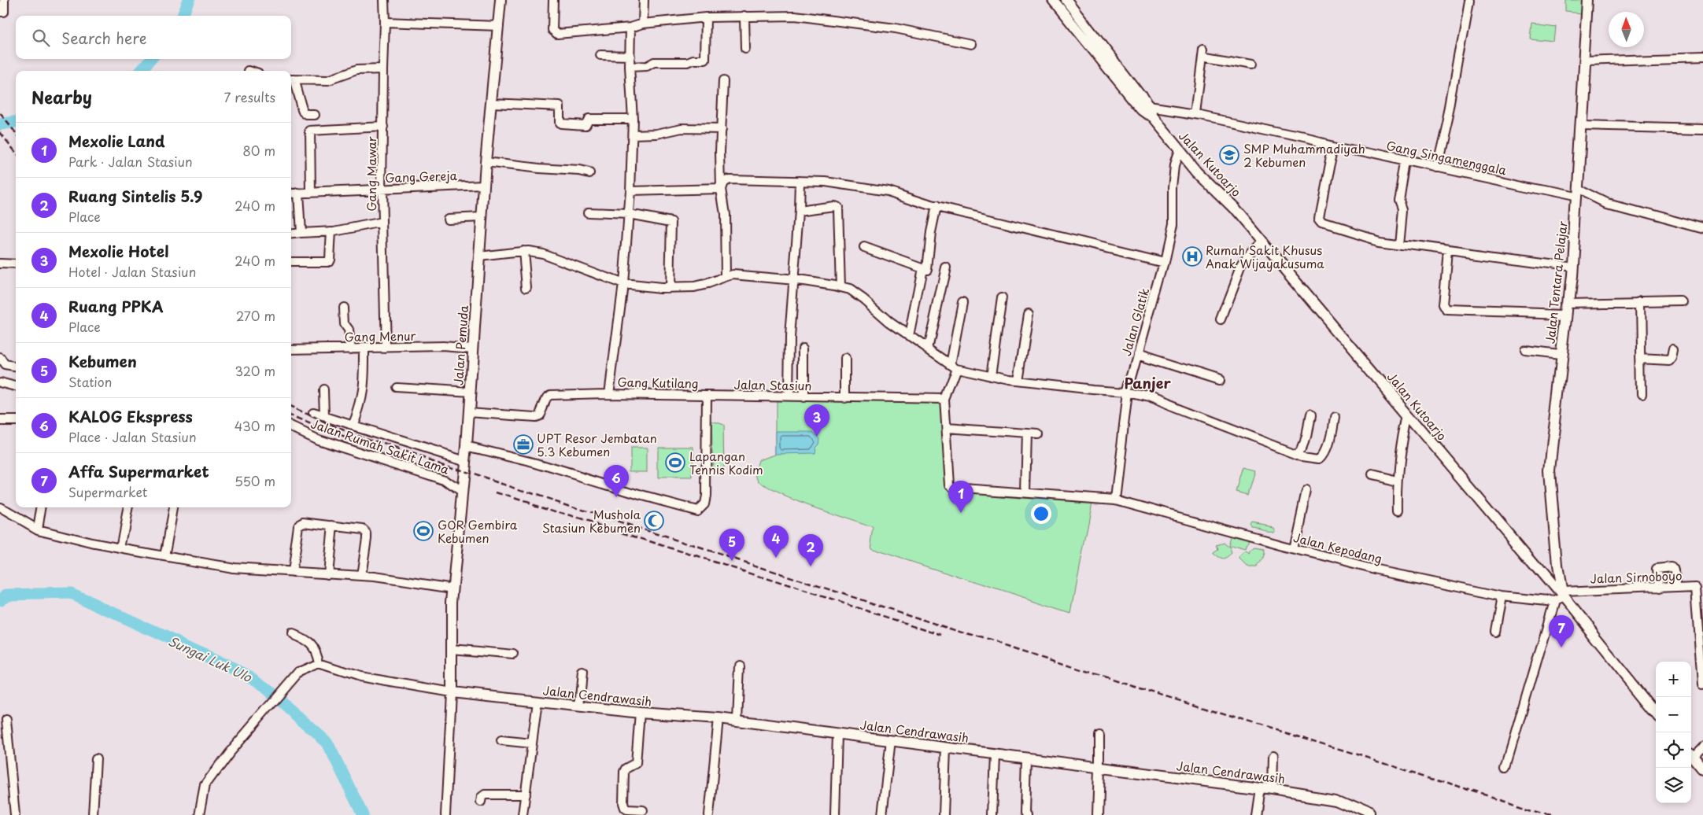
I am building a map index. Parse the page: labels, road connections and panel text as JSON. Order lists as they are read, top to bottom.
{
  "streets": {
    "main road": [
      "Jalan Kutoarjo",
      "Jalan Tentara Pelajar",
      "Jalan Pemuda",
      "Jalan Cendrawasih"
    ],
    "street": [
      "Gang Singamenggala",
      "Gang Mawar",
      "Gang Gereja",
      "Jalan Glatik",
      "Gang Menur",
      "Gang Kutilang",
      "Jalan Stasiun",
      "Jalan Rumah Sakit Lama",
      "Jalan Kepodang",
      "Jalan Sirnoboyo"
    ]
  },
  "crossings": [
    ["Gang Singamenggala", "Jalan Kutoarjo"],
    ["Gang Singamenggala", "Jalan Tentara Pelajar"],
    ["Jalan Kutoarjo", "Jalan Tentara Pelajar"],
    ["Jalan Kutoarjo", "Jalan Glatik"],
    ["Jalan Kutoarjo", "Jalan Kepodang"],
    ["Jalan Kutoarjo", "Jalan Sirnoboyo"],
    ["Gang Mawar", "Gang Gereja"],
    ["Gang Mawar", "Gang Menur"],
    ["Gang Gereja", "Jalan Pemuda"],
    ["Jalan Tentara Pelajar", "Jalan Kepodang"],
    ["Jalan Tentara Pelajar", "Jalan Sirnoboyo"],
    ["Jalan Glatik", "Jalan Kepodang"],
    ["Gang Menur", "Jalan Pemuda"],
    ["Jalan Pemuda", "Gang Kutilang"],
    ["Jalan Pemuda", "Jalan Rumah Sakit Lama"],
    ["Jalan Pemuda", "Jalan Cendrawasih"],
    ["Gang Kutilang", "Jalan Stasiun"],
    ["Jalan Kepodang", "Jalan Sirnoboyo"]
  ],
  "districts": ["Panjer"],
  "water": ["Sungai Luk Ulo"],
  "places": {
    "school or university": ["SMP Muhammadiyah 2 Kebumen"],
    "hospital": ["Rumah Sakit Khusus Anak Wijayakusuma"],
    "office": ["UPT Resor Jembatan 5.3 Kebumen"],
    "sports": ["Lapangan Tennis Kodim", "GOR Gembira Kebumen"],
    "mosque": ["Mushola Stasiun Kebumen"]
  },
  "north": "top",
  "page": {
    "search": "Search here",
    "heading": ["Nearby", "7 results"],
    "list": [
      {
        "mark": "1",
        "name": "Mexolie Land",
        "note": "Park · Jalan Stasiun",
        "value": "80 m"
      },
      {
        "mark": "2",
        "name": "Ruang Sintelis 5.9",
        "note": "Place",
        "value": "240 m"
      },
      {
        "mark": "3",
        "name": "Mexolie Hotel",
        "note": "Hotel · Jalan Stasiun",
        "value": "240 m"
      },
      {
        "mark": "4",
        "name": "Ruang PPKA",
        "note": "Place",
        "value": "270 m"
      },
      {
        "mark": "5",
        "name": "Kebumen",
        "note": "Station",
        "value": "320 m"
      },
      {
        "mark": "6",
        "name": "KALOG Ekspress",
        "note": "Place · Jalan Stasiun",
        "value": "430 m"
      },
      {
        "mark": "7",
        "name": "Affa Supermarket",
        "note": "Supermarket",
        "value": "550 m"
      }
    ],
    "pins": [
      "3",
      "6",
      "1",
      "4",
      "5",
      "2",
      "7"
    ],
    "map_buttons": ["+", "−"]
  }
}
